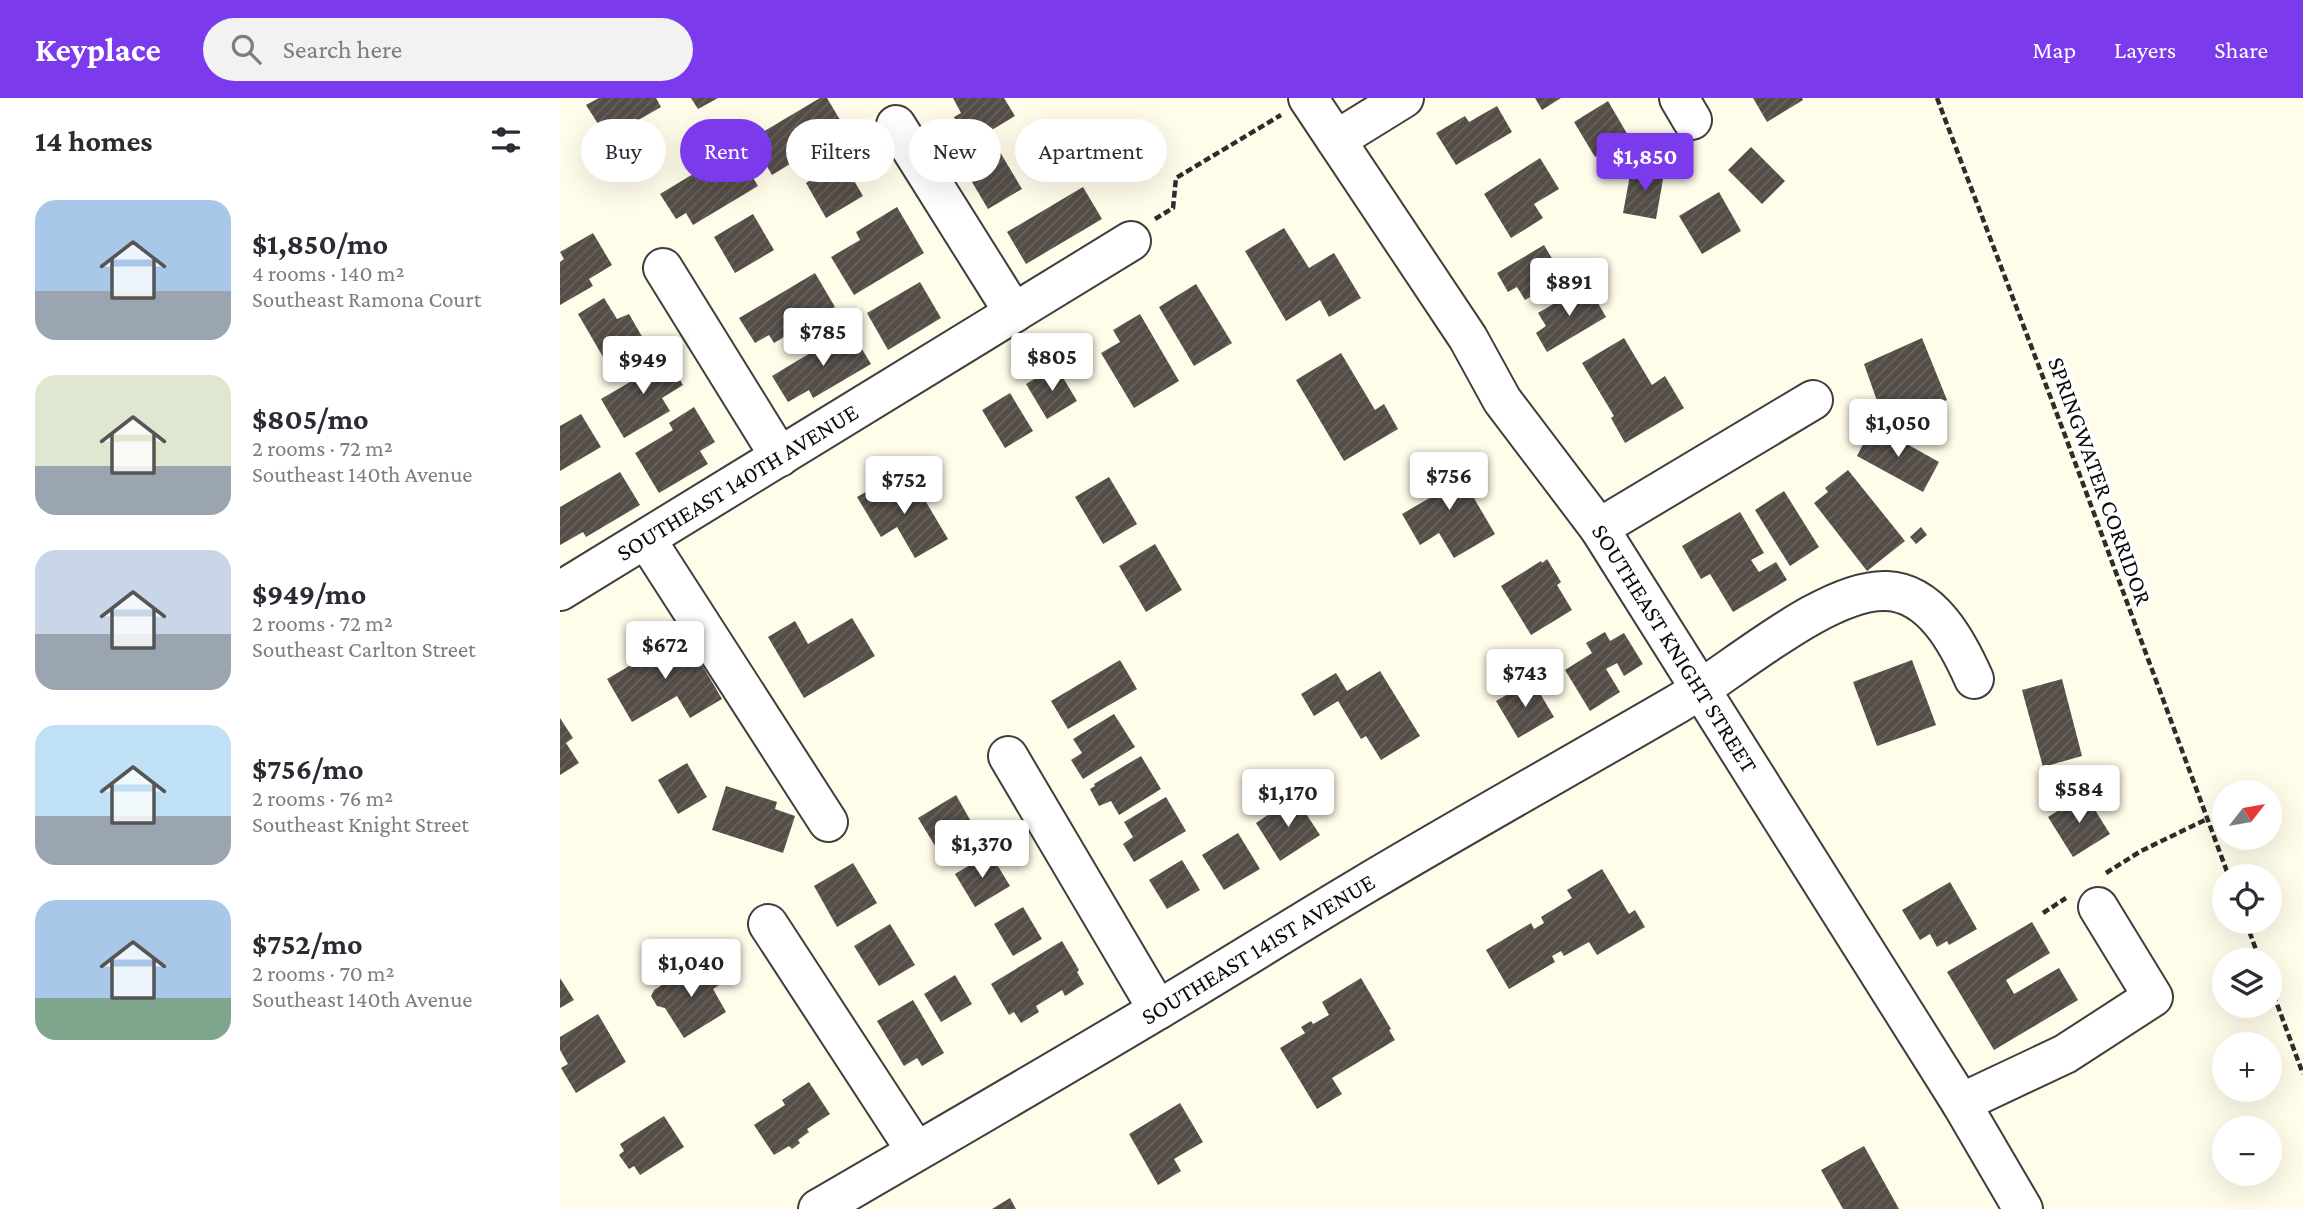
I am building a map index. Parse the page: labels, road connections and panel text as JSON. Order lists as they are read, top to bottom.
{
  "streets": {
    "street": ["SOUTHEAST 140TH AVENUE", "SOUTHEAST KNIGHT STREET", "SOUTHEAST 141ST AVENUE"],
    "path": ["SPRINGWATER CORRIDOR"]
  },
  "crossings": [
    ["SOUTHEAST KNIGHT STREET", "SOUTHEAST 141ST AVENUE"]
  ],
  "north": "top right",
  "page": {
    "header": "Keyplace",
    "search": "Search here",
    "nav": ["Map", "Layers", "Share"],
    "heading": "14 homes",
    "chip": [
      "Buy",
      "Rent",
      "Filters",
      "New",
      "Apartment"
    ],
    "price": [
      "$1,850",
      "$891",
      "$785",
      "$805",
      "$949",
      "$1,050",
      "$756",
      "$752",
      "$672",
      "$743",
      "$584",
      "$1,170",
      "$1,370",
      "$1,040"
    ],
    "list": [
      {
        "name": "$1,850/mo",
        "note": "4 rooms · 140 m² · Southeast Ramona Court"
      },
      {
        "name": "$805/mo",
        "note": "2 rooms · 72 m² · Southeast 140th Avenue"
      },
      {
        "name": "$949/mo",
        "note": "2 rooms · 72 m² · Southeast Carlton Street"
      },
      {
        "name": "$756/mo",
        "note": "2 rooms · 76 m² · Southeast Knight Street"
      },
      {
        "name": "$752/mo",
        "note": "2 rooms · 70 m² · Southeast 140th Avenue"
      }
    ],
    "map_buttons": ["+", "−"]
  }
}
